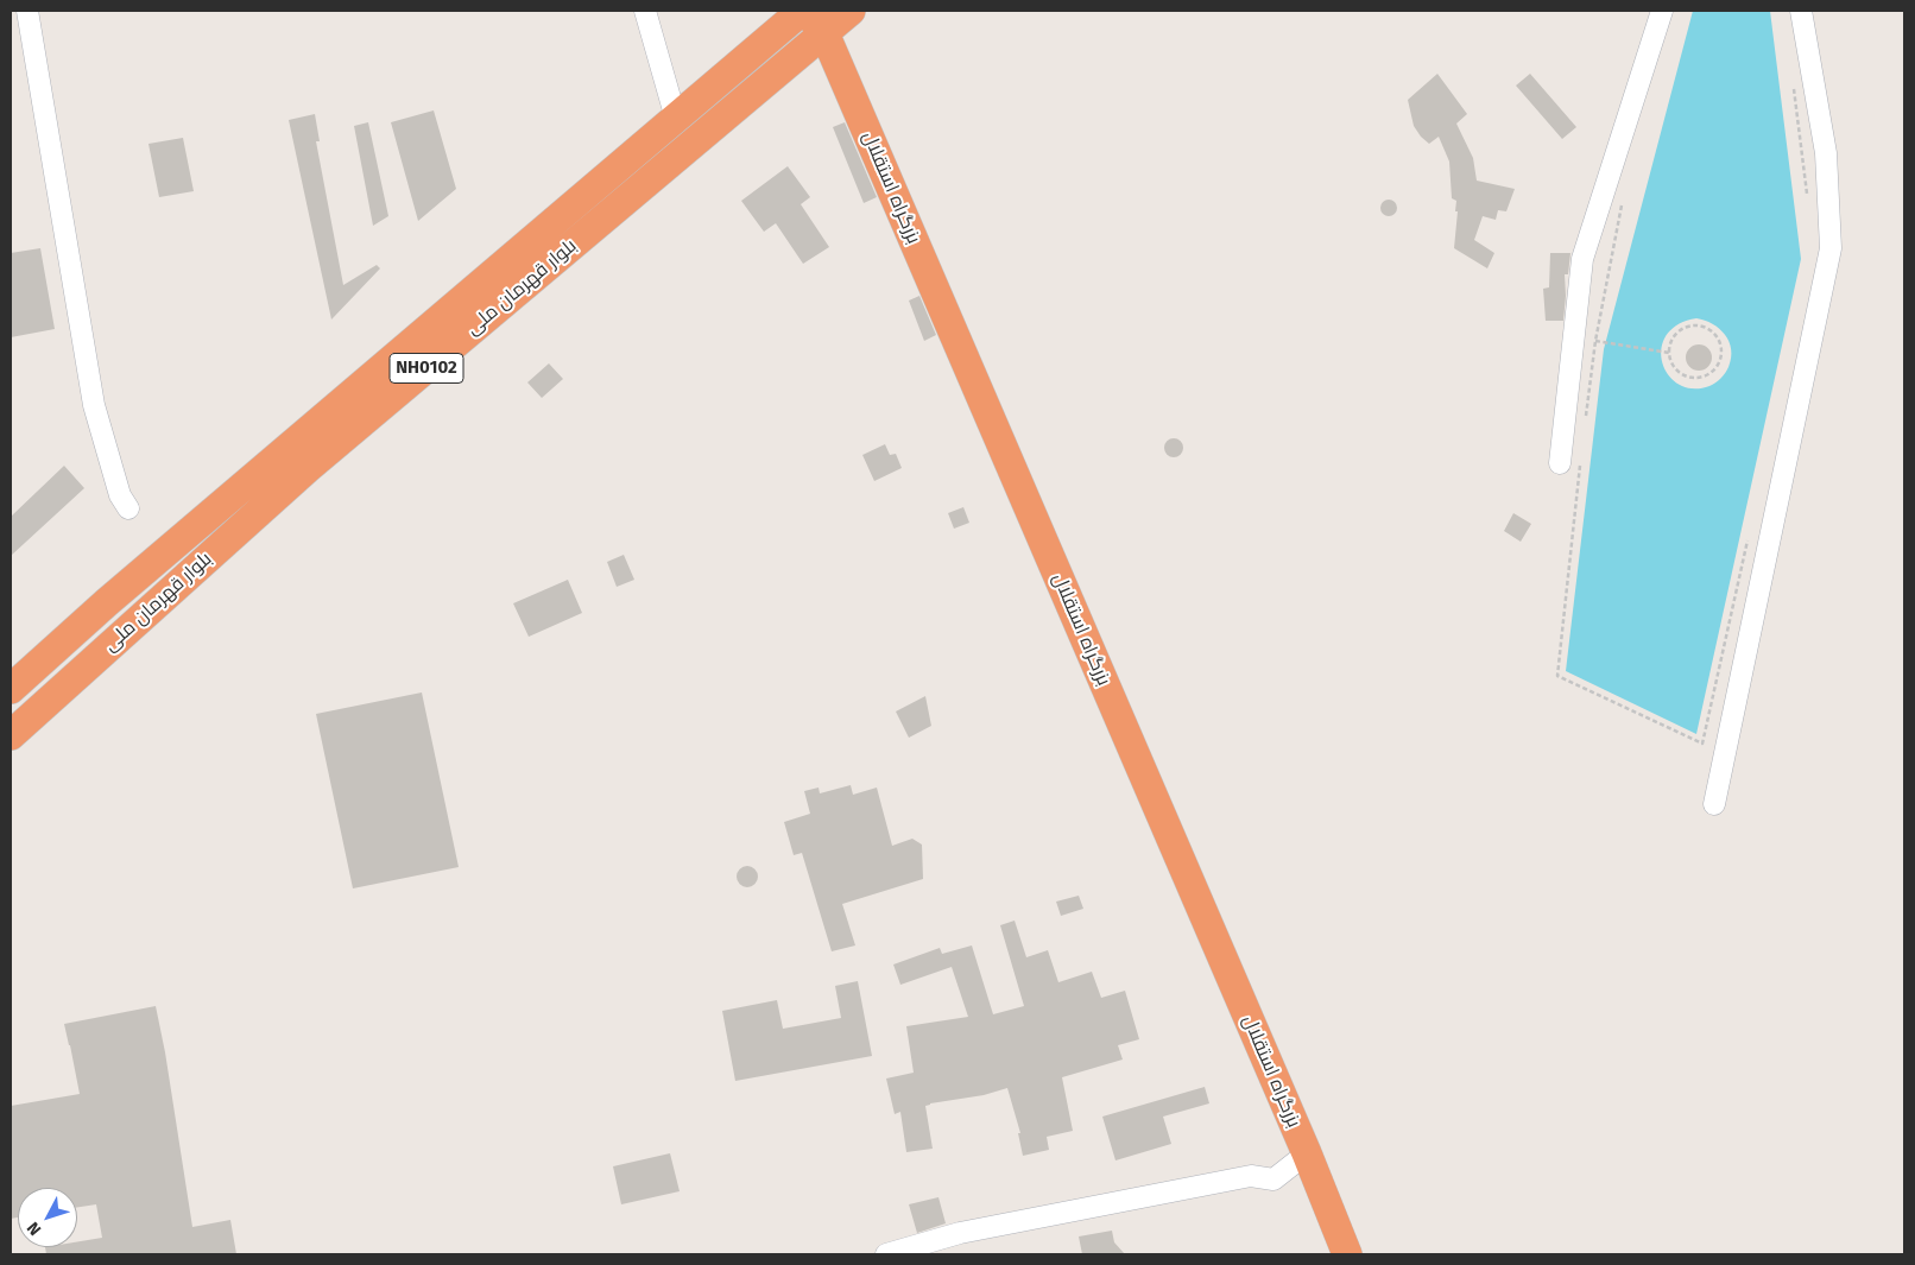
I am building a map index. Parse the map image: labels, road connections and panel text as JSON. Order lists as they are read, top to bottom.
{
  "streets": {
    "highway": ["بزرگراه استقلال", "بلوار قهرمان ملی", "NH0102"]
  },
  "crossings": [
    ["بزرگراه استقلال", "بلوار قهرمان ملی"]
  ],
  "north": "bottom left"
}
